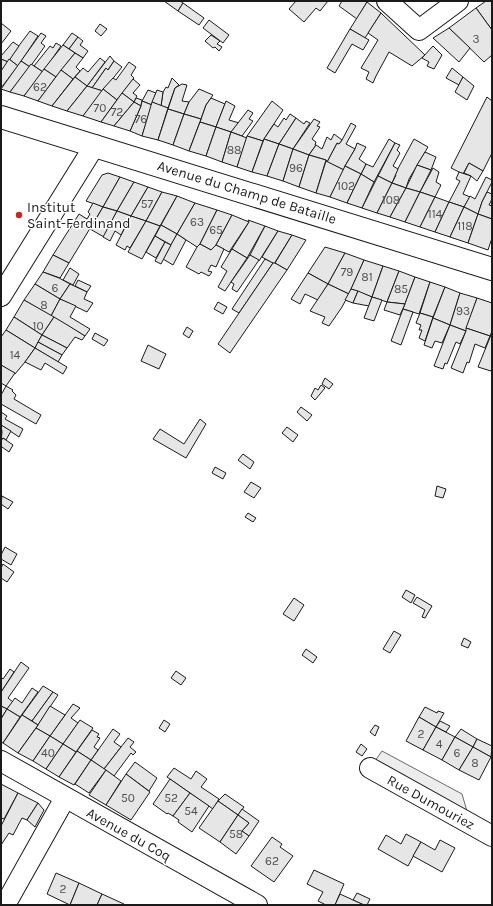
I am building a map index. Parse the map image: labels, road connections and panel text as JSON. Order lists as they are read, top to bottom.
{
  "streets": {
    "street": ["Avenue du Champ de Bataille", "Rue Dumouriez", "Avenue du Coq"]
  },
  "places": ["Institut Saint-Ferdinand"],
  "house_numbers": [
    "3",
    "62",
    "70",
    "72",
    "76",
    "88",
    "96",
    "102",
    "108",
    "57",
    "114",
    "63",
    "118",
    "65",
    "79",
    "81",
    "6",
    "85",
    "8",
    "93",
    "10",
    "14",
    "2",
    "4",
    "40",
    "6",
    "8",
    "50",
    "52",
    "54",
    "58",
    "62",
    "2"
  ]
}
